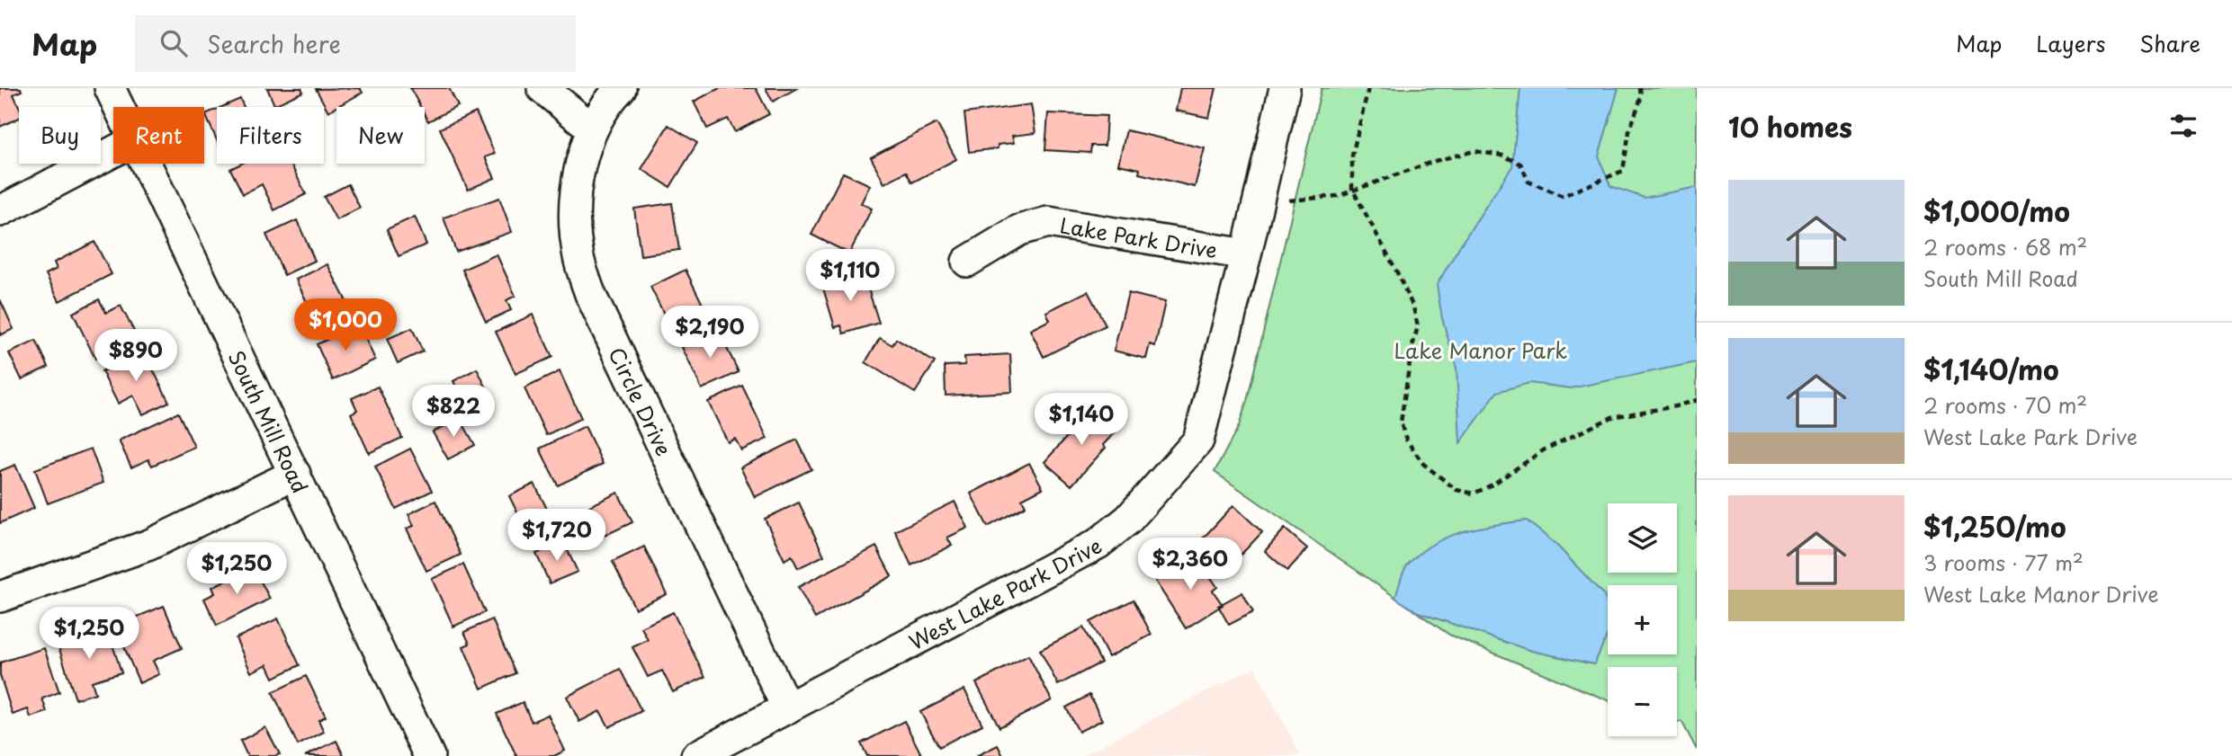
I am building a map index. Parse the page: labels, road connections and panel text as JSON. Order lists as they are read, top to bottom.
{
  "streets": {
    "street": [
      "Lake Park Drive",
      "Circle Drive",
      "South Mill Road",
      "West Lake Park Drive"
    ]
  },
  "crossings": [
    ["Lake Park Drive", "West Lake Park Drive"],
    ["Circle Drive", "West Lake Park Drive"]
  ],
  "parks": ["Lake Manor Park"],
  "page": {
    "header": "Map",
    "search": "Search here",
    "nav": ["Map", "Layers", "Share"],
    "heading": "10 homes",
    "chip": [
      "Buy",
      "Rent",
      "Filters",
      "New"
    ],
    "list": [
      {
        "name": "$1,000/mo",
        "note": "2 rooms · 68 m² · South Mill Road"
      },
      {
        "name": "$1,140/mo",
        "note": "2 rooms · 70 m² · West Lake Park Drive"
      },
      {
        "name": "$1,250/mo",
        "note": "3 rooms · 77 m² · West Lake Manor Drive"
      }
    ],
    "price": [
      "$1,110",
      "$1,000",
      "$2,190",
      "$890",
      "$822",
      "$1,140",
      "$1,720",
      "$2,360",
      "$1,250",
      "$1,250"
    ],
    "map_buttons": ["+", "−"]
  }
}
